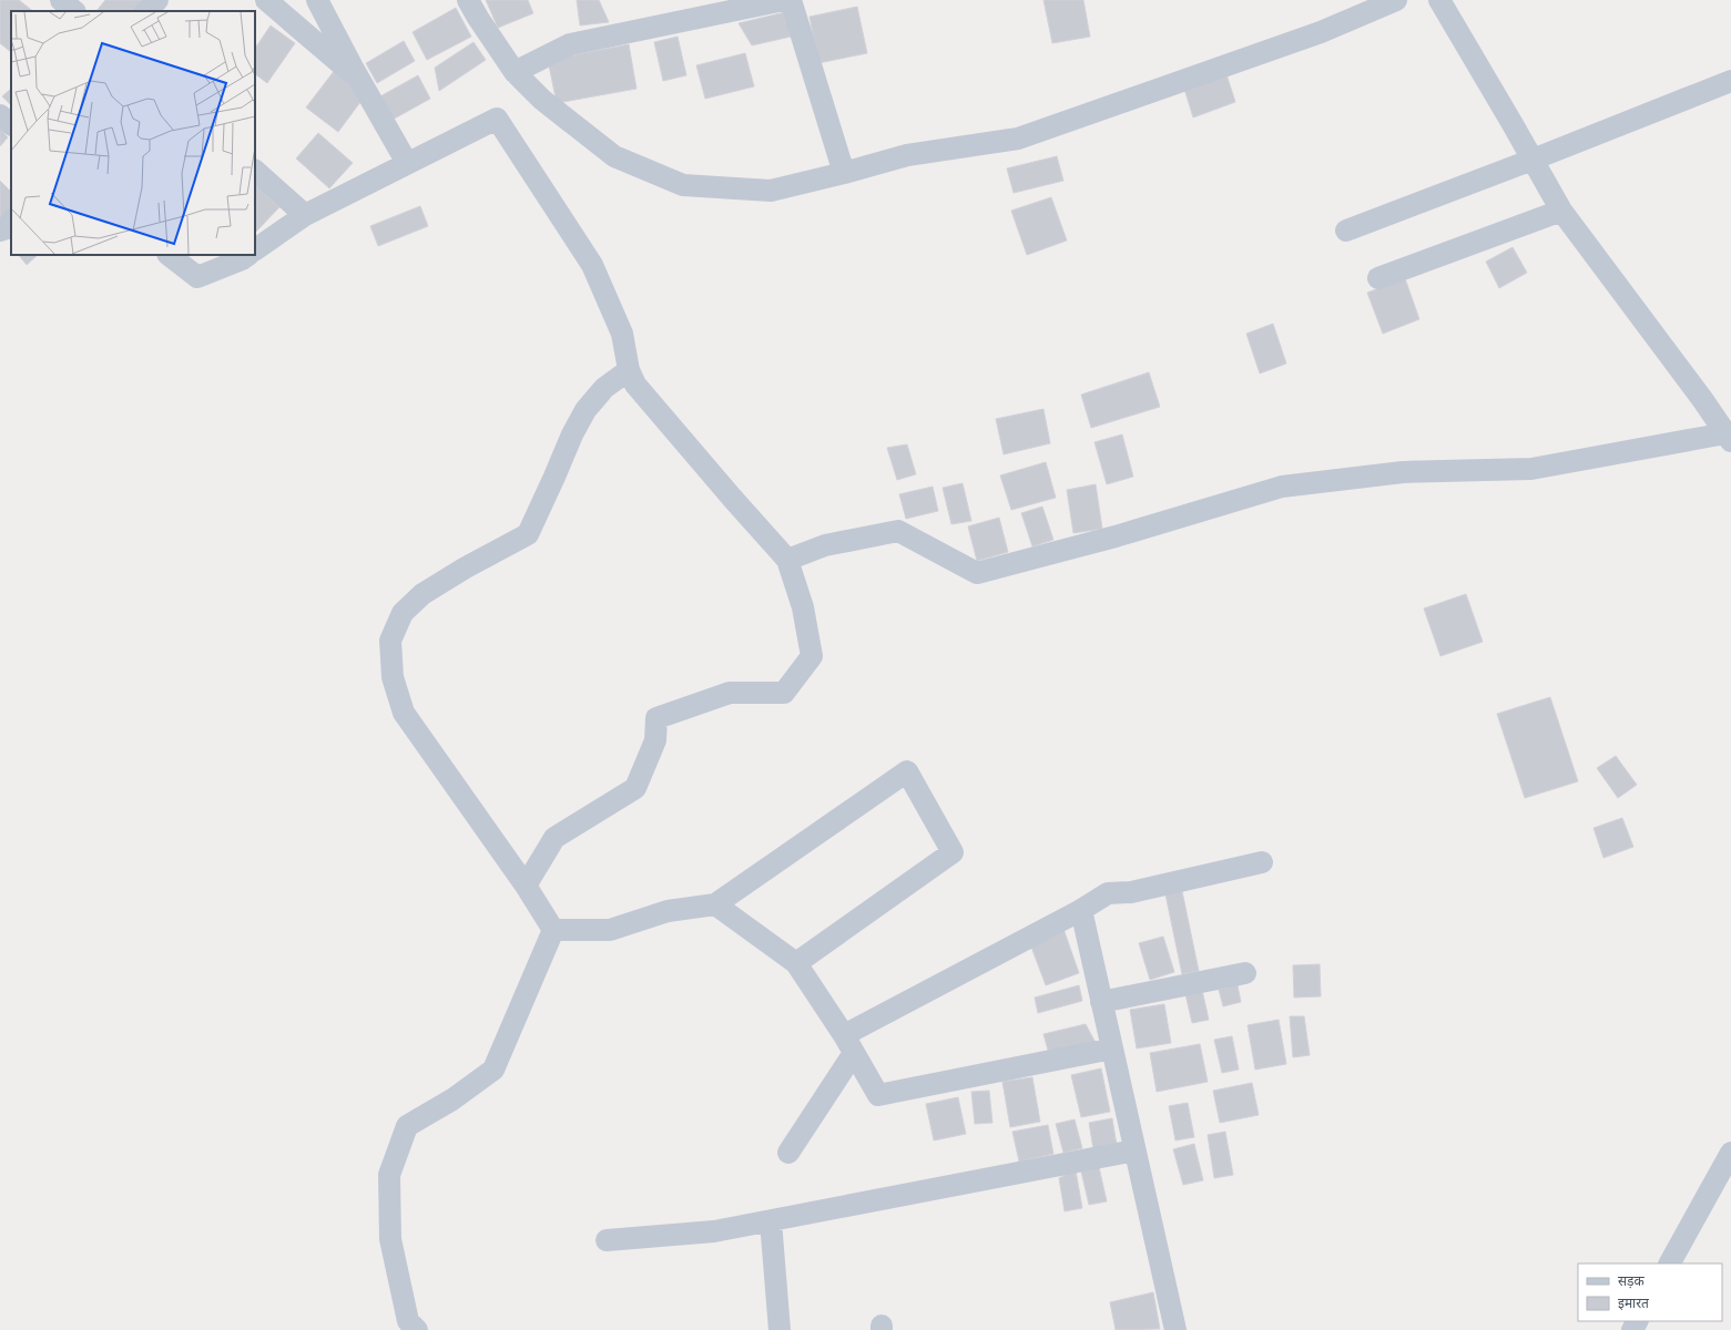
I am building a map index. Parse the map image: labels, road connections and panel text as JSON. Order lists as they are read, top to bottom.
{
  "legend": ["सड़क", "इमारत"]
}
